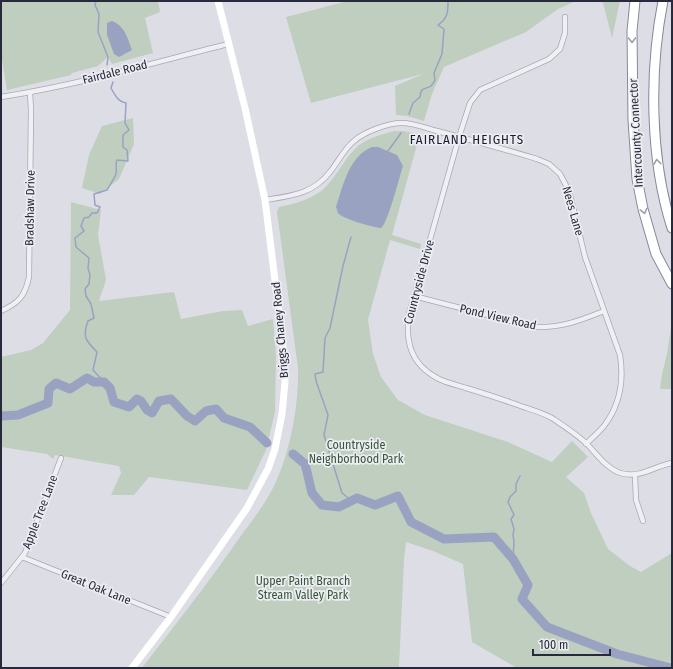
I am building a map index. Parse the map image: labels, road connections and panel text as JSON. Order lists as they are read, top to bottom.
{
  "streets": {
    "highway": ["Intercounty Connector"],
    "main road": ["Briggs Chaney Road"],
    "street": [
      "Fairdale Road",
      "Bradshaw Drive",
      "Nees Lane",
      "Countryside Drive",
      "Pond View Road",
      "Apple Tree Lane",
      "Great Oak Lane"
    ]
  },
  "crossings": [
    ["Fairdale Road", "Bradshaw Drive"],
    ["Fairdale Road", "Briggs Chaney Road"],
    ["Nees Lane", "Countryside Drive"],
    ["Nees Lane", "Pond View Road"],
    ["Nees Lane", "Briggs Chaney Road"],
    ["Countryside Drive", "Pond View Road"],
    ["Briggs Chaney Road", "Great Oak Lane"],
    ["Apple Tree Lane", "Great Oak Lane"]
  ],
  "districts": ["FAIRLAND HEIGHTS"],
  "parks": ["Countryside Neighborhood Park", "Upper Paint Branch Stream Valley Park"],
  "scale_bar": "100 m"
}
